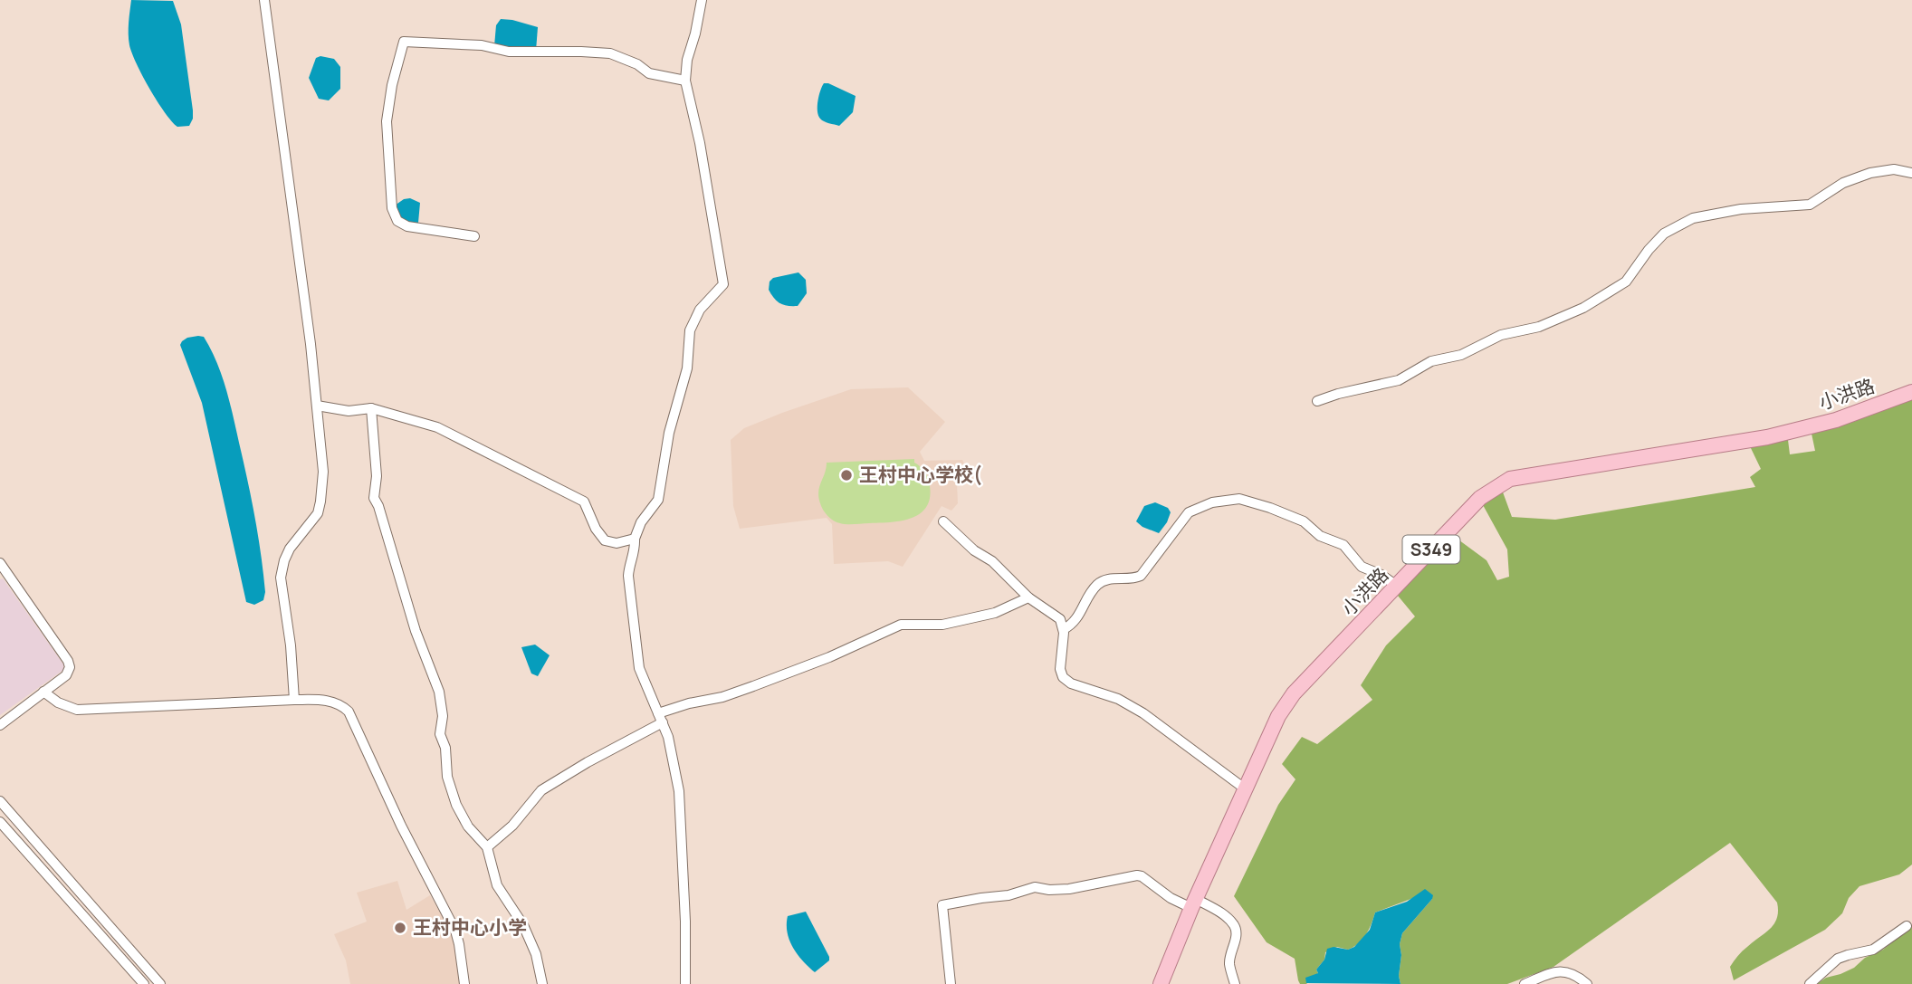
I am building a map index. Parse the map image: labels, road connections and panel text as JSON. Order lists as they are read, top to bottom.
{
  "streets": {
    "main road": ["小洪路", "S349"]
  },
  "places": ["王村中心学校(", "王村中心小学"]
}
